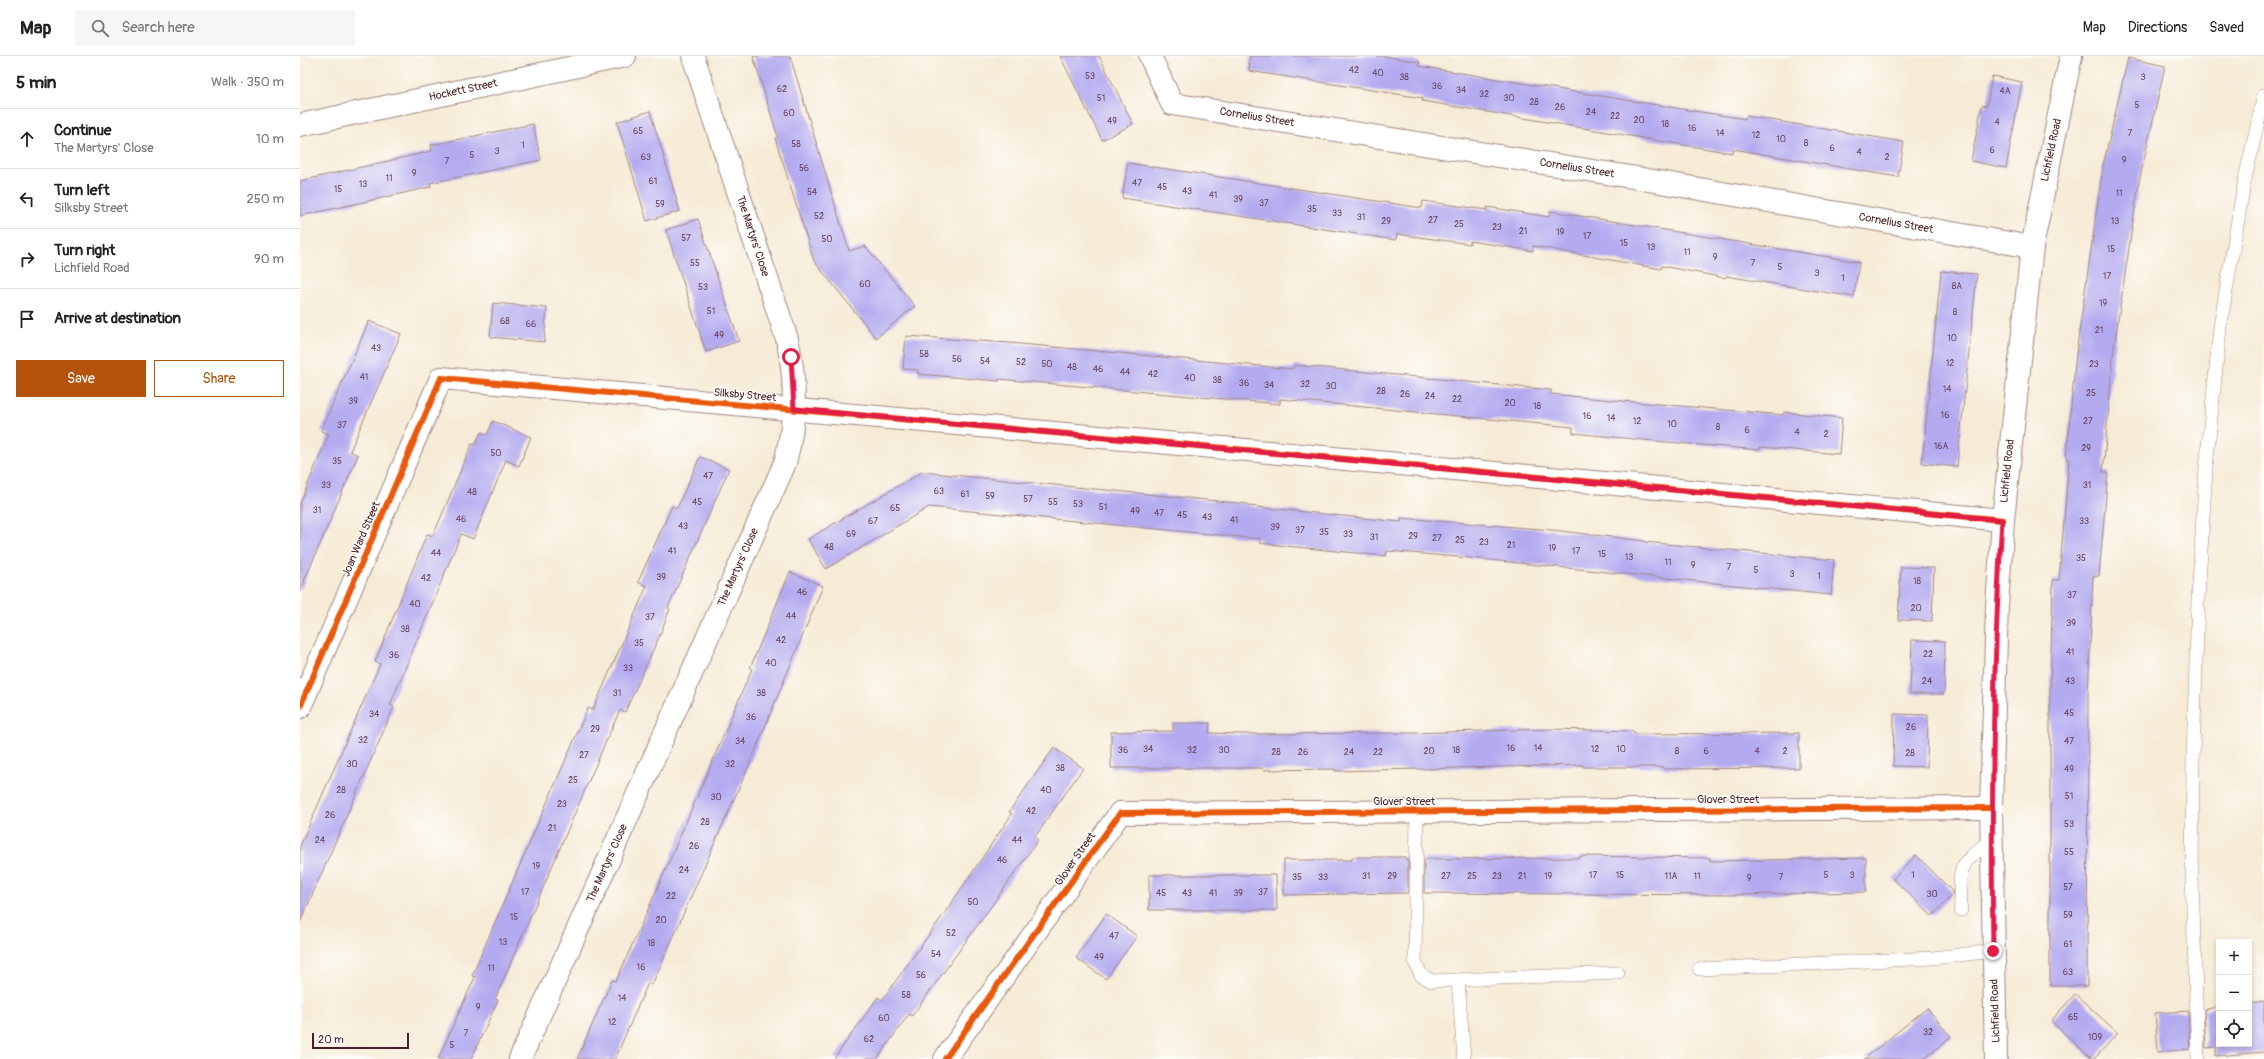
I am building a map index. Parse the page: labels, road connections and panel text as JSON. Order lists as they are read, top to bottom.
{
  "streets": {
    "street": [
      "Hockett Street",
      "Cornelius Street",
      "Lichfield Road",
      "The Martyrs' Close",
      "Silksby Street",
      "Joan Ward Street",
      "Glover Street"
    ]
  },
  "crossings": [
    ["Cornelius Street", "Lichfield Road"],
    ["Lichfield Road", "Silksby Street"],
    ["Lichfield Road", "Glover Street"],
    ["The Martyrs' Close", "Silksby Street"],
    ["Silksby Street", "Joan Ward Street"]
  ],
  "house_numbers": [
    "42",
    "40",
    "53",
    "38",
    "3",
    "36",
    "62",
    "34",
    "4A",
    "32",
    "51",
    "30",
    "28",
    "5",
    "26",
    "24",
    "60",
    "22",
    "20",
    "49",
    "4",
    "18",
    "16",
    "65",
    "14",
    "7",
    "12",
    "10",
    "8",
    "58",
    "1",
    "6",
    "6",
    "3",
    "4",
    "5",
    "63",
    "2",
    "9",
    "7",
    "56",
    "9",
    "11",
    "61",
    "47",
    "13",
    "45",
    "15",
    "43",
    "54",
    "11",
    "41",
    "39",
    "37",
    "59",
    "35",
    "33",
    "52",
    "31",
    "27",
    "29",
    "13",
    "25",
    "23",
    "21",
    "19",
    "17",
    "57",
    "50",
    "15",
    "13",
    "15",
    "11",
    "9",
    "55",
    "7",
    "5",
    "3",
    "17",
    "1",
    "60",
    "8A",
    "53",
    "19",
    "51",
    "8",
    "68",
    "66",
    "21",
    "49",
    "10",
    "43",
    "58",
    "56",
    "54",
    "52",
    "12",
    "50",
    "23",
    "48",
    "46",
    "44",
    "42",
    "41",
    "40",
    "38",
    "36",
    "32",
    "34",
    "30",
    "14",
    "28",
    "25",
    "26",
    "24",
    "22",
    "39",
    "20",
    "18",
    "16",
    "16",
    "14",
    "12",
    "27",
    "10",
    "37",
    "8",
    "6",
    "4",
    "2",
    "16A",
    "29",
    "50",
    "35",
    "47",
    "33",
    "31",
    "63",
    "48",
    "61",
    "59",
    "57",
    "45",
    "55",
    "53",
    "51",
    "65",
    "31",
    "49",
    "47",
    "45",
    "43",
    "46",
    "41",
    "67",
    "33",
    "43",
    "39",
    "37",
    "35",
    "69",
    "33",
    "29",
    "31",
    "27",
    "25",
    "23",
    "21",
    "48",
    "19",
    "41",
    "17",
    "44",
    "15",
    "13",
    "35",
    "11",
    "9",
    "7",
    "5",
    "3",
    "1",
    "39",
    "42",
    "18",
    "46",
    "37",
    "40",
    "20",
    "44",
    "37",
    "39",
    "38",
    "42",
    "35",
    "41",
    "22",
    "36",
    "40",
    "33",
    "24",
    "43",
    "31",
    "38",
    "45",
    "34",
    "36",
    "26",
    "29",
    "32",
    "34",
    "47",
    "16",
    "14",
    "34",
    "12",
    "10",
    "36",
    "32",
    "30",
    "18",
    "20",
    "8",
    "6",
    "4",
    "2",
    "28",
    "26",
    "24",
    "22",
    "28",
    "27",
    "30",
    "32",
    "38",
    "49",
    "25",
    "28",
    "40",
    "51",
    "30",
    "23",
    "42",
    "26",
    "28",
    "53",
    "21",
    "24",
    "44",
    "26",
    "55",
    "46",
    "19",
    "24",
    "17",
    "15",
    "5",
    "3",
    "1",
    "31",
    "29",
    "27",
    "25",
    "23",
    "21",
    "19",
    "11A",
    "11",
    "35",
    "33",
    "7",
    "9",
    "57",
    "17",
    "37",
    "45",
    "43",
    "41",
    "39",
    "30",
    "22",
    "50",
    "59",
    "15",
    "20",
    "52",
    "47",
    "13",
    "18",
    "61",
    "54",
    "49",
    "16",
    "11",
    "63",
    "56",
    "58",
    "14",
    "9",
    "65",
    "60",
    "12",
    "32",
    "7",
    "109",
    "62",
    "5"
  ],
  "scale_bar": "20 m",
  "page": {
    "header": "Map",
    "search": "Search here",
    "nav": ["Map", "Directions", "Saved"],
    "heading": ["5 min", "Walk · 350 m"],
    "list": [
      ["Continue", "The Martyrs' Close", "10 m"],
      ["Turn left", "Silksby Street", "250 m"],
      ["Turn right", "Lichfield Road", "90 m"],
      "Arrive at destination"
    ],
    "buttons": ["Save", "Share"],
    "map_buttons": ["+", "−"],
    "scale": "20 m"
  }
}
